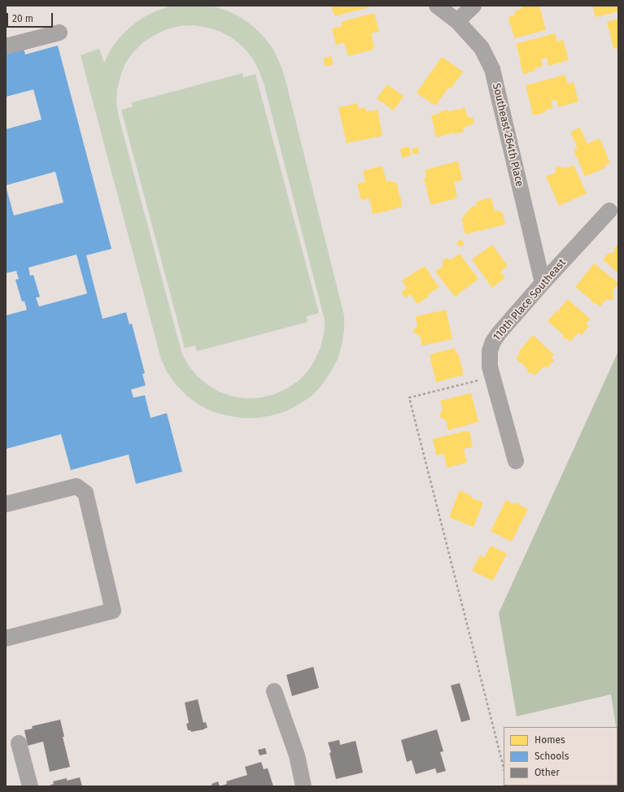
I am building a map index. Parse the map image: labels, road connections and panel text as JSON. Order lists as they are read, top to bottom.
{
  "streets": {
    "street": ["Southeast 264th Place", "110th Place Southeast"]
  },
  "crossings": [
    ["Southeast 264th Place", "110th Place Southeast"]
  ],
  "legend": ["Homes", "Schools", "Other"],
  "scale_bar": "20 m"
}
